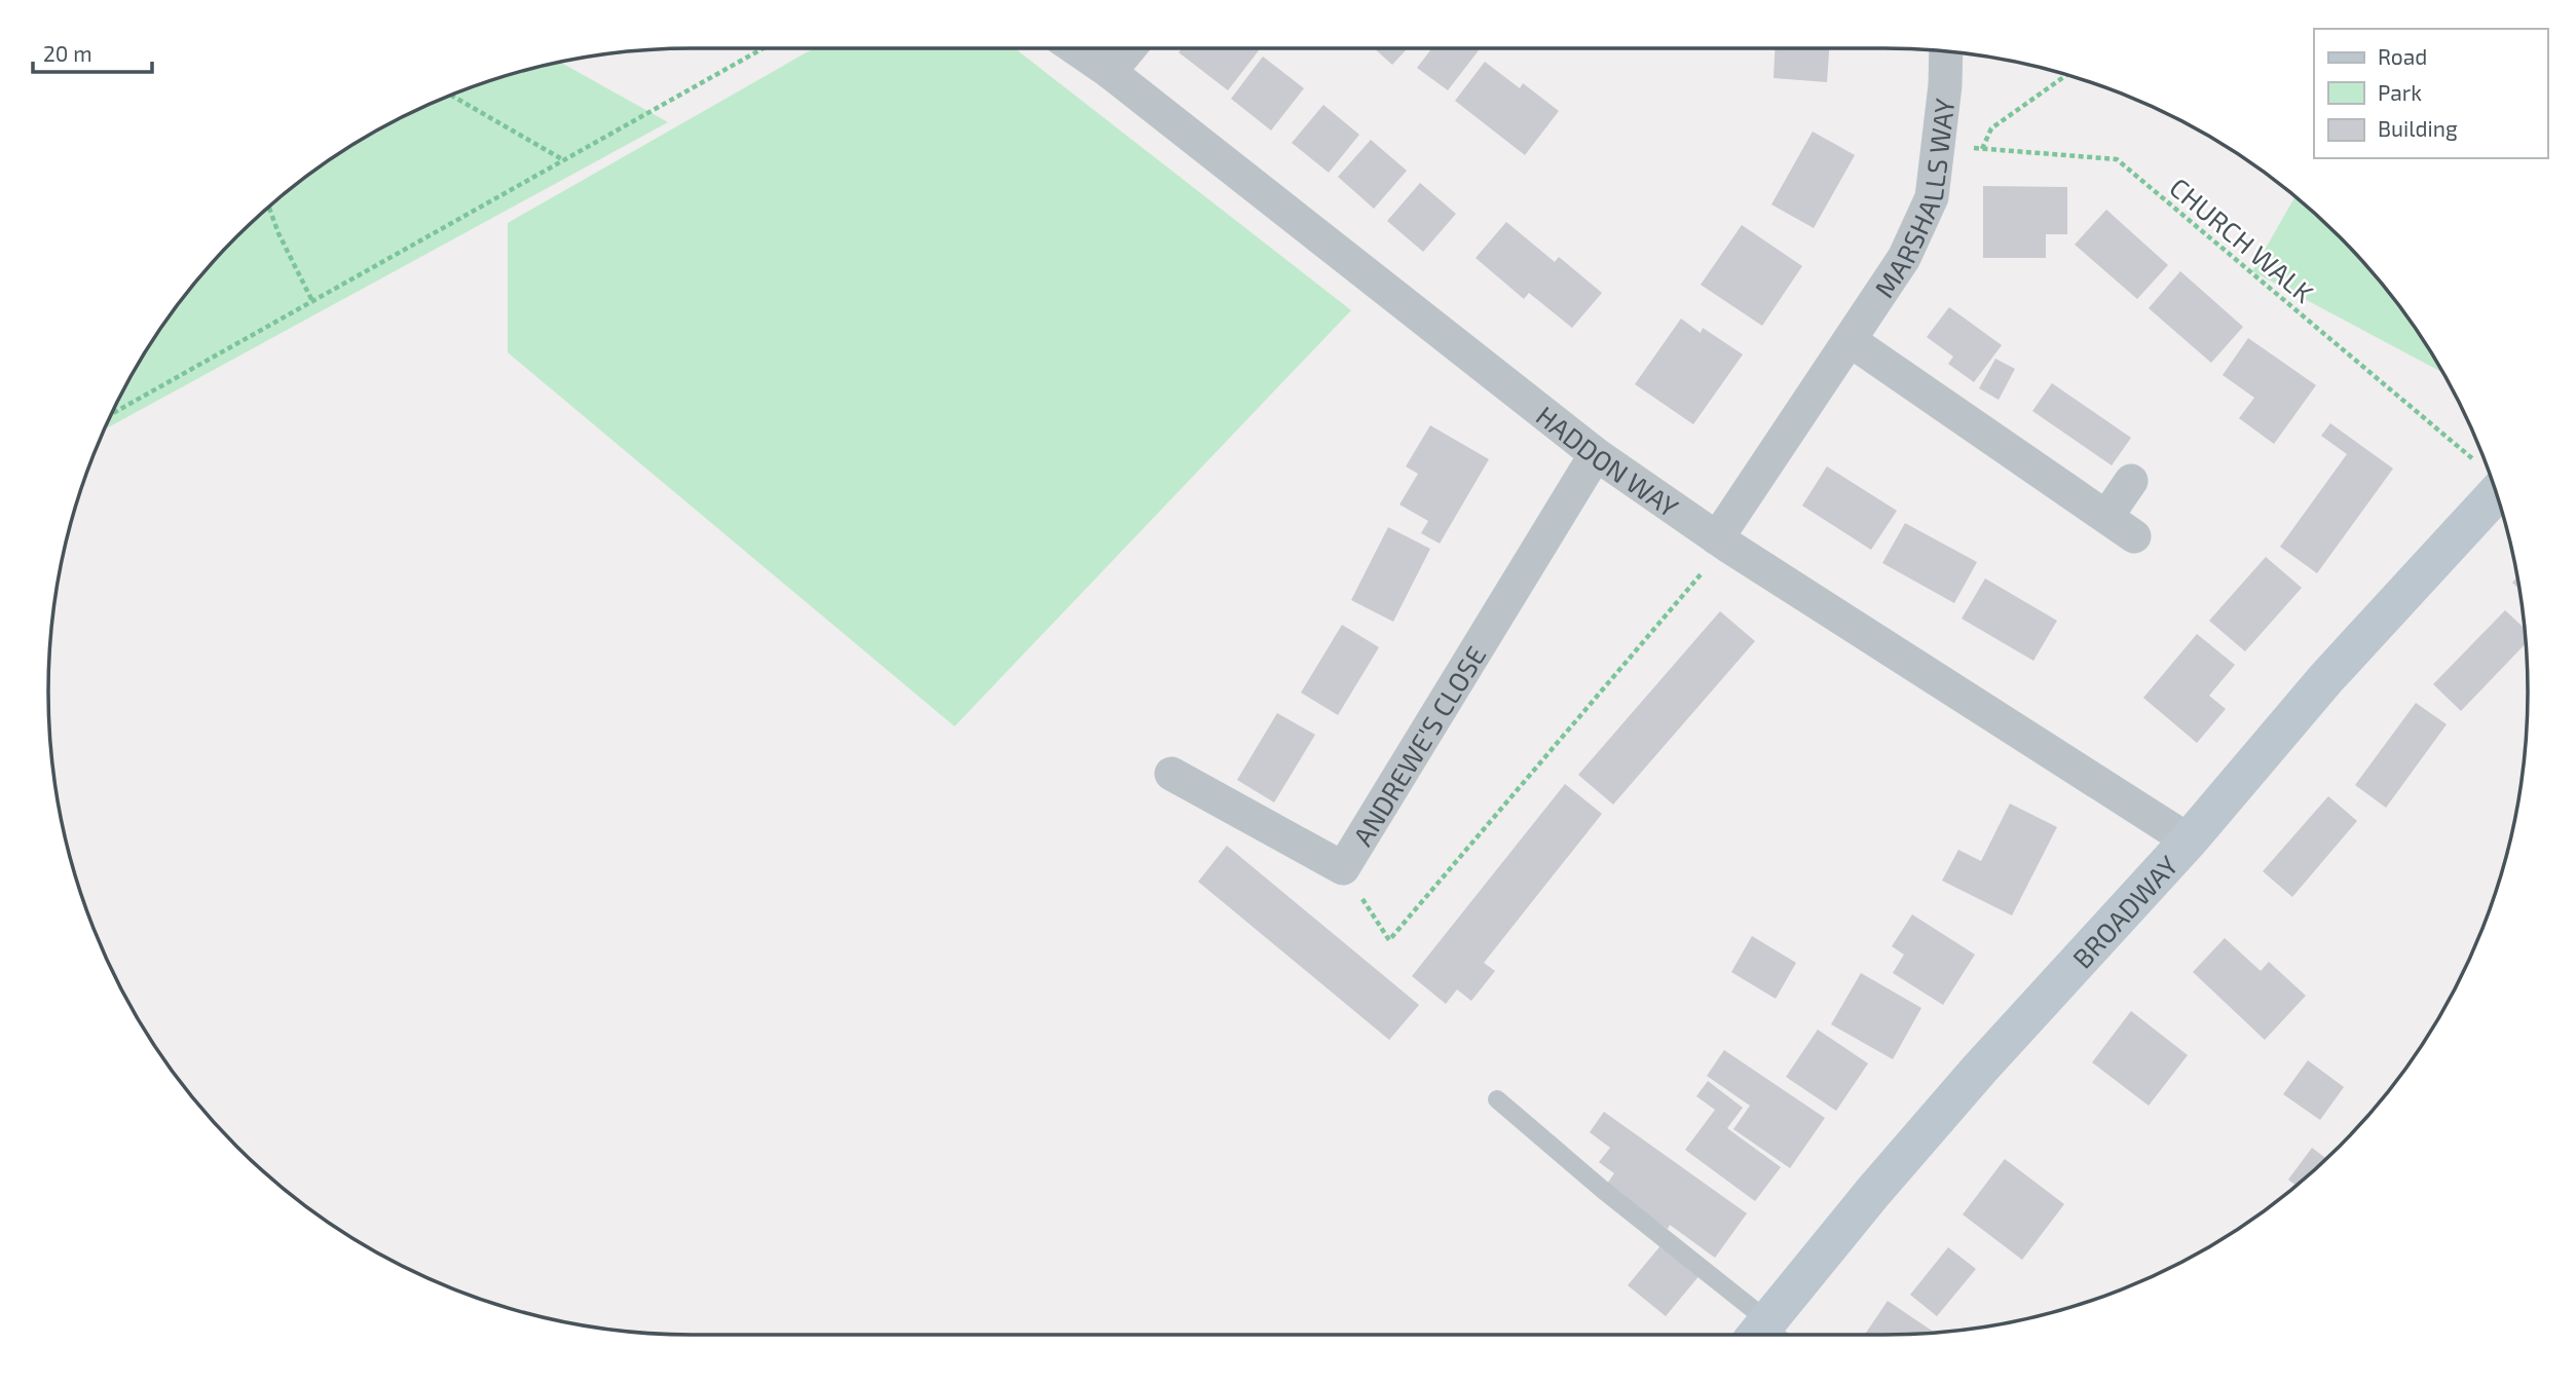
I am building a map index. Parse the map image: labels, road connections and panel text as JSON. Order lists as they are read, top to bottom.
{
  "streets": {
    "main road": ["BROADWAY"],
    "street": ["MARSHALLS WAY", "HADDON WAY", "ANDREWE'S CLOSE"],
    "path": ["CHURCH WALK"]
  },
  "crossings": [
    ["MARSHALLS WAY", "CHURCH WALK"],
    ["MARSHALLS WAY", "HADDON WAY"],
    ["HADDON WAY", "ANDREWE'S CLOSE"],
    ["HADDON WAY", "BROADWAY"]
  ],
  "legend": ["Road", "Park", "Building"],
  "scale_bar": "20 m"
}
